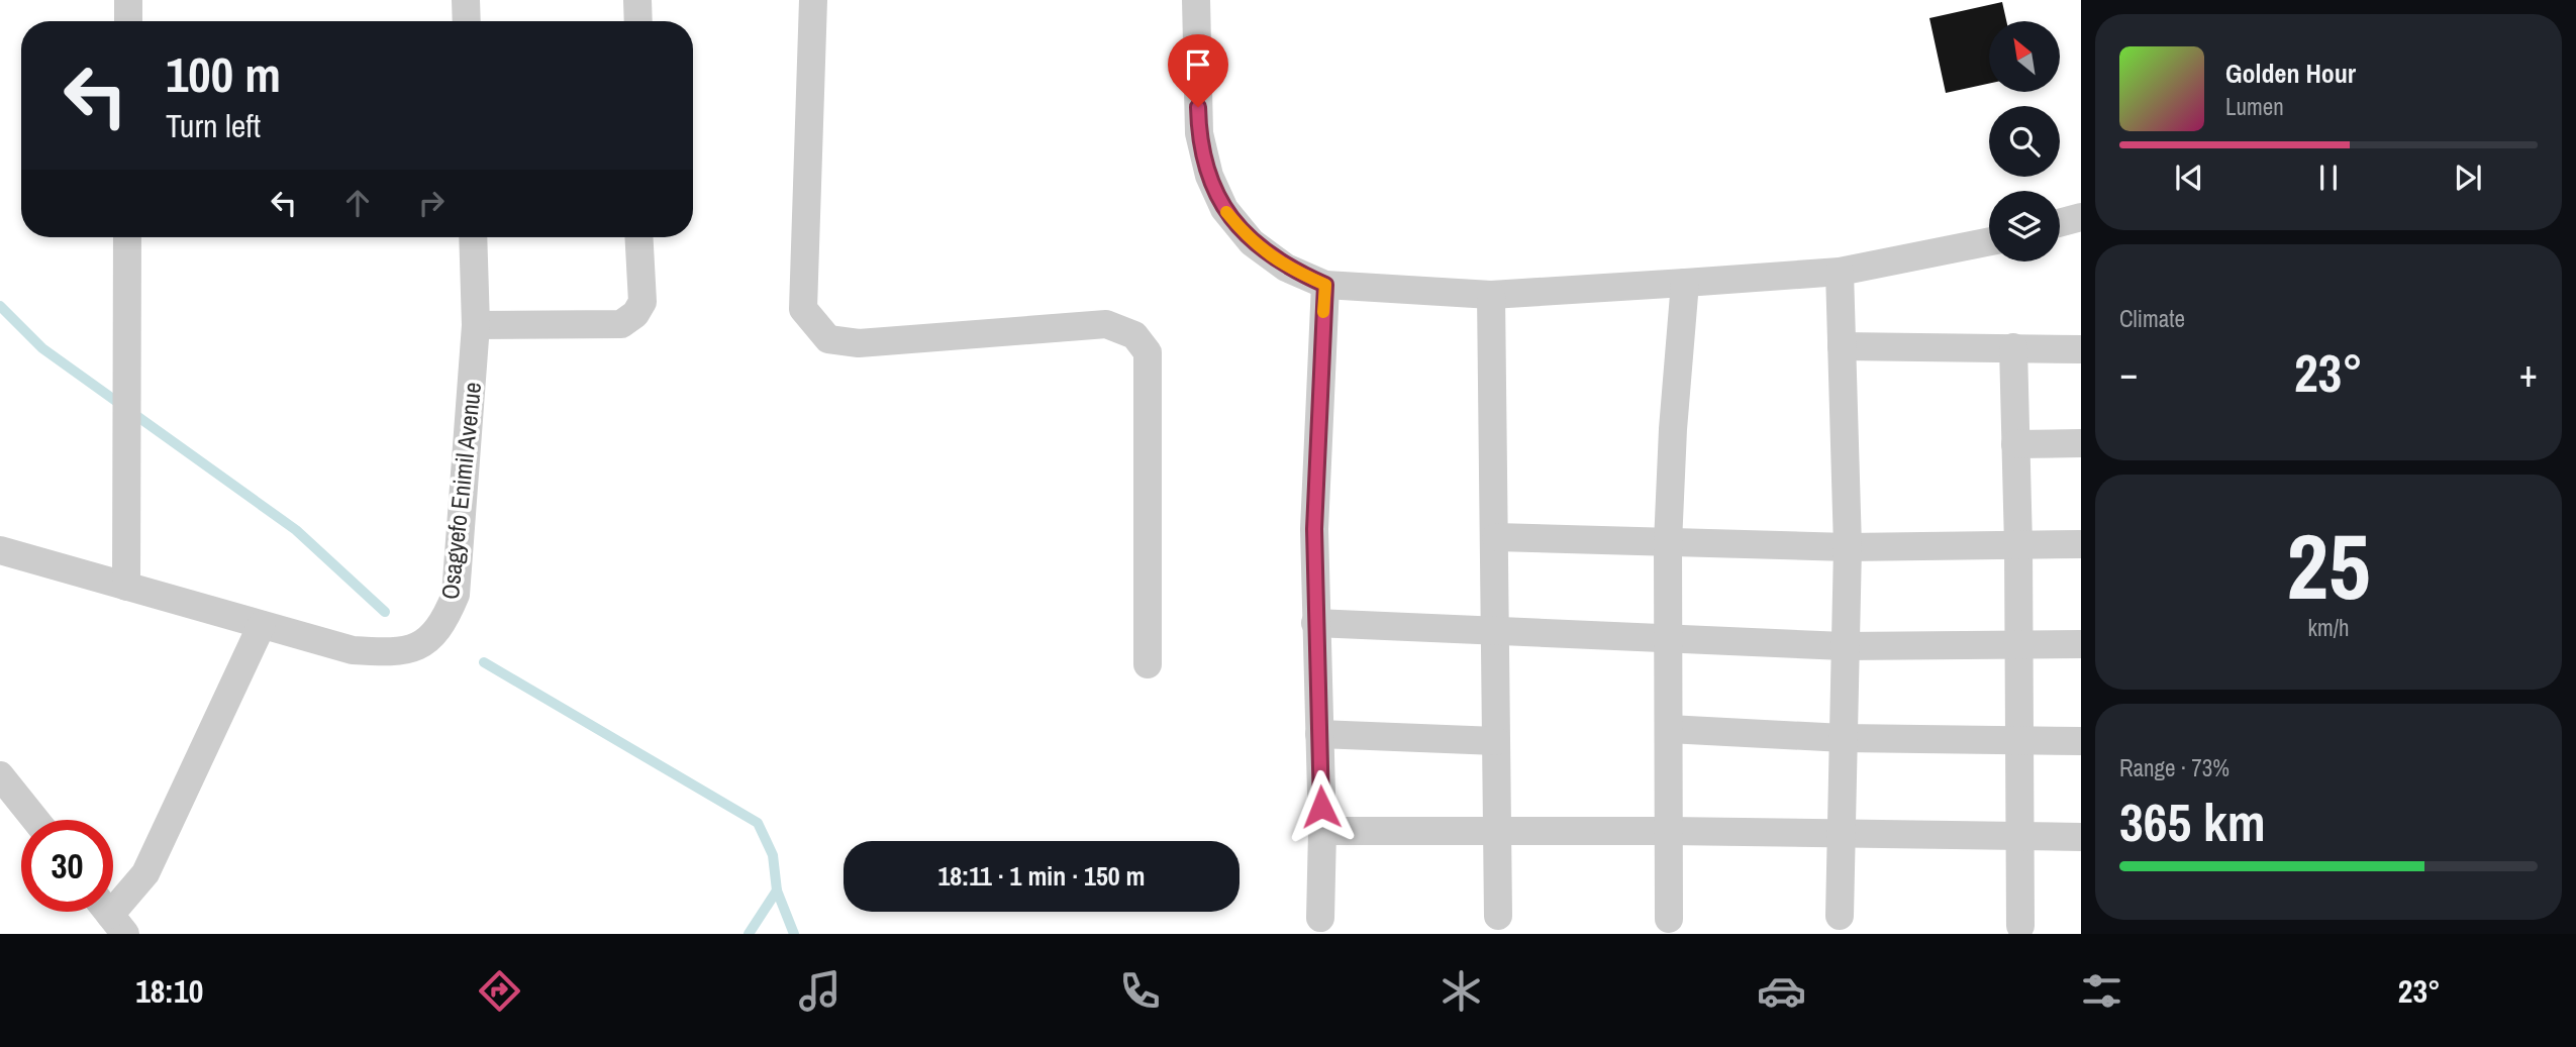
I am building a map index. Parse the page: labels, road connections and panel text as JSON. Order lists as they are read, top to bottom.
{
  "streets": {
    "street": ["Osagyefo Enimil Avenue"]
  },
  "north": "top left",
  "page": {
    "turn": ["100 m", "Turn left"],
    "song": ["Golden Hour", "Lumen"],
    "tile": [
      "Climate",
      ["25", "km/h"],
      ["Range · 73%", "365 km"]
    ],
    "heat": ["−", "23°", "+"],
    "limit": "30",
    "trip": "18:11 · 1 min · 150 m",
    "tabs": ["18:10", "23°"]
  }
}
